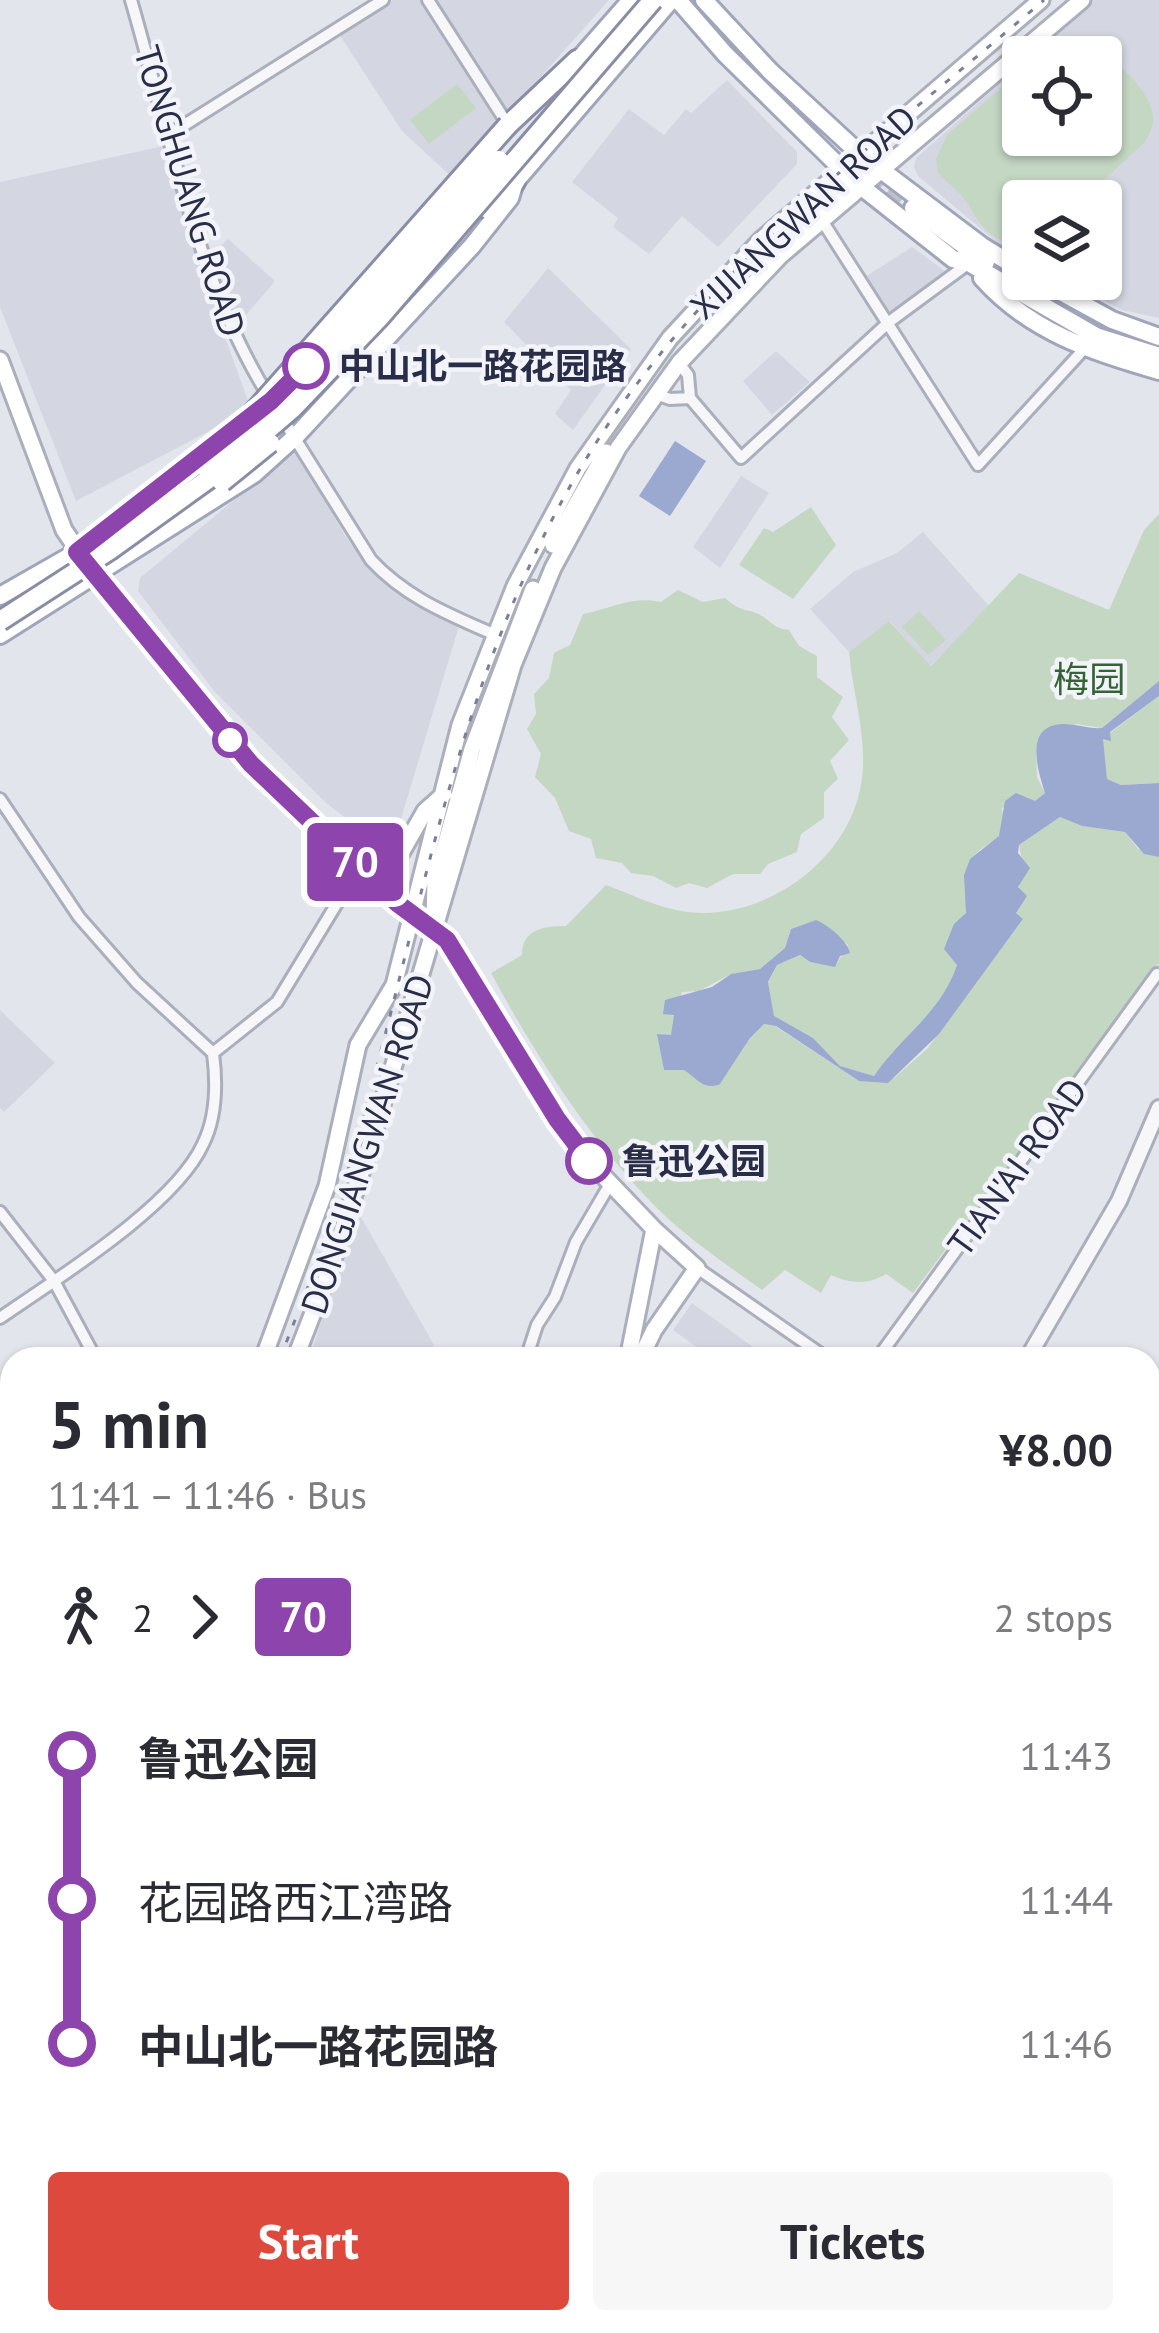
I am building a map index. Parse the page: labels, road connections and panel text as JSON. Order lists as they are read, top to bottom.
{
  "streets": {
    "main road": ["XIJIANGWAN ROAD", "DONGJIANGWAN ROAD"],
    "street": ["TONGHUANG ROAD", "TIAN'AI ROAD"]
  },
  "crossings": [
    ["TONGHUANG ROAD", "XIJIANGWAN ROAD"],
    ["XIJIANGWAN ROAD", "DONGJIANGWAN ROAD"]
  ],
  "parks": ["梅园"],
  "places": ["中山北一路花园路", "鲁迅公园"],
  "lines": ["bus line 70"],
  "page": {
    "on_map": "70",
    "heading": ["5 min", "11:41 – 11:46 · Bus", "¥8.00"],
    "legs": ["2", "70", "2 stops"],
    "list": [
      {
        "name": "鲁迅公园",
        "value": "11:43"
      },
      {
        "name": "花园路西江湾路",
        "value": "11:44"
      },
      {
        "name": "中山北一路花园路",
        "value": "11:46"
      }
    ],
    "buttons": ["Start", "Tickets"]
  }
}
